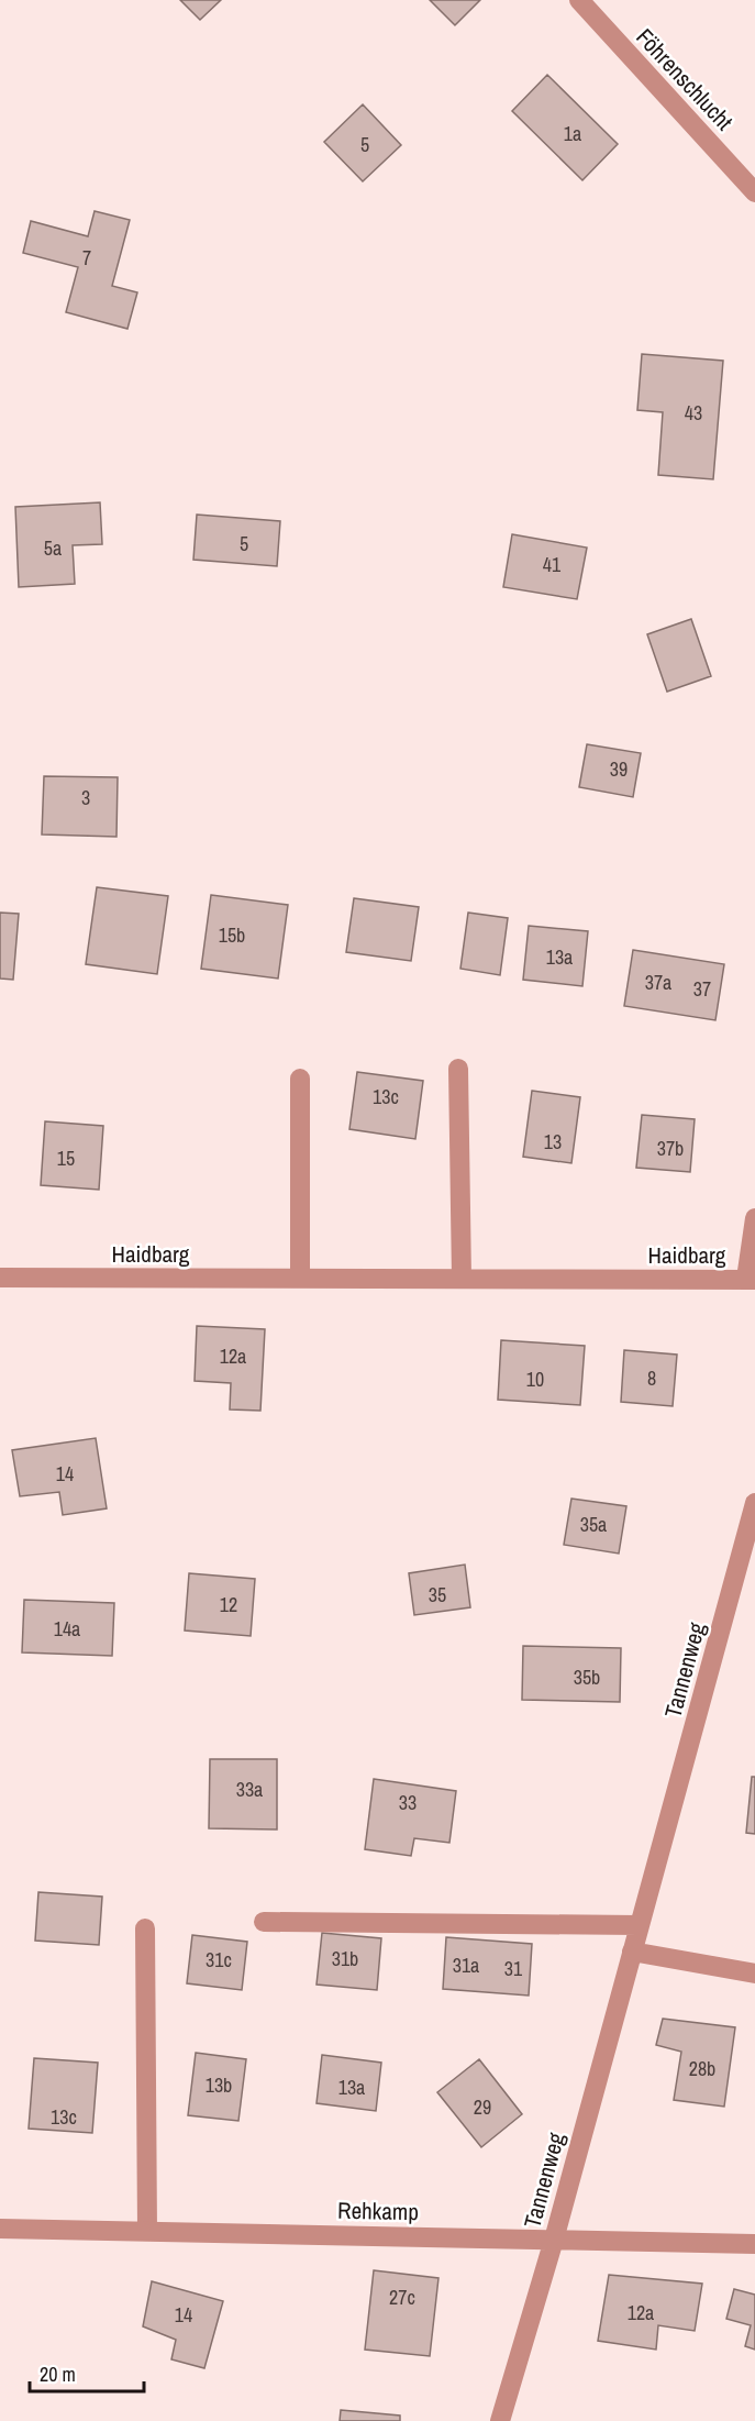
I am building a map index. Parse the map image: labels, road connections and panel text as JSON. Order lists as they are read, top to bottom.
{
  "streets": {
    "street": [
      "Föhrenschlucht",
      "Haidbarg",
      "Tannenweg",
      "Rehkamp"
    ]
  },
  "crossings": [
    ["Tannenweg", "Rehkamp"]
  ],
  "house_numbers": [
    "1a",
    "5",
    "7",
    "43",
    "5",
    "5a",
    "41",
    "39",
    "3",
    "15b",
    "13a",
    "37a",
    "37",
    "13c",
    "13",
    "37b",
    "15",
    "12a",
    "8",
    "10",
    "14",
    "35a",
    "35",
    "12",
    "14a",
    "35b",
    "33a",
    "33",
    "31b",
    "31c",
    "31a",
    "31",
    "28b",
    "13b",
    "13a",
    "29",
    "13c",
    "27c",
    "12a",
    "14"
  ],
  "scale_bar": "20 m"
}
